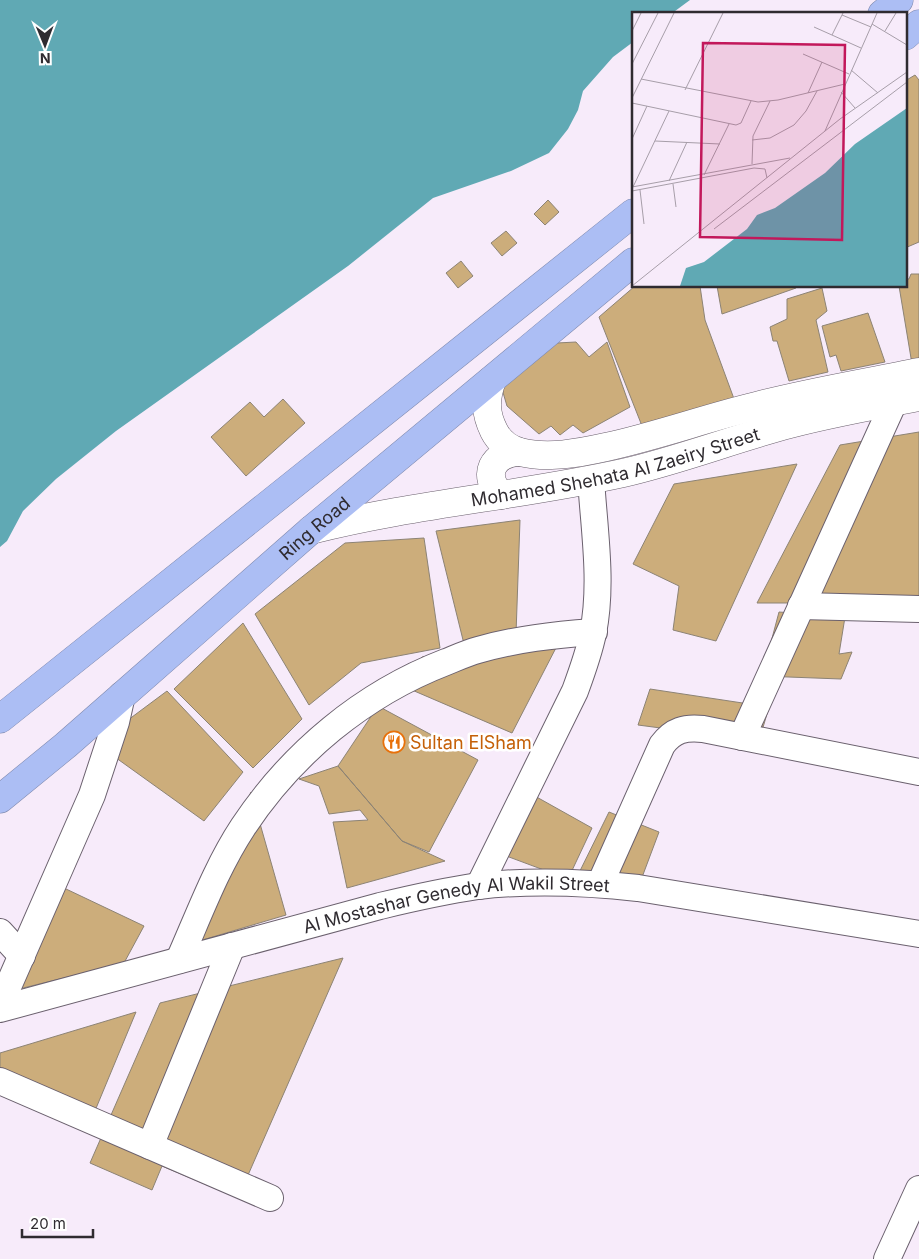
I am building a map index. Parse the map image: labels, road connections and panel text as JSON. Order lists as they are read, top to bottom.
{
  "streets": {
    "highway": ["Ring Road"],
    "street": ["Mohamed Shehata Al Zaeiry Street", "Al Mostashar Genedy Al Wakil Street"]
  },
  "crossings": [
    ["Mohamed Shehata Al Zaeiry Street", "Ring Road"]
  ],
  "places": {
    "restaurant": ["Sultan ElSham"]
  },
  "scale_bar": "20 m",
  "north": "bottom"
}
